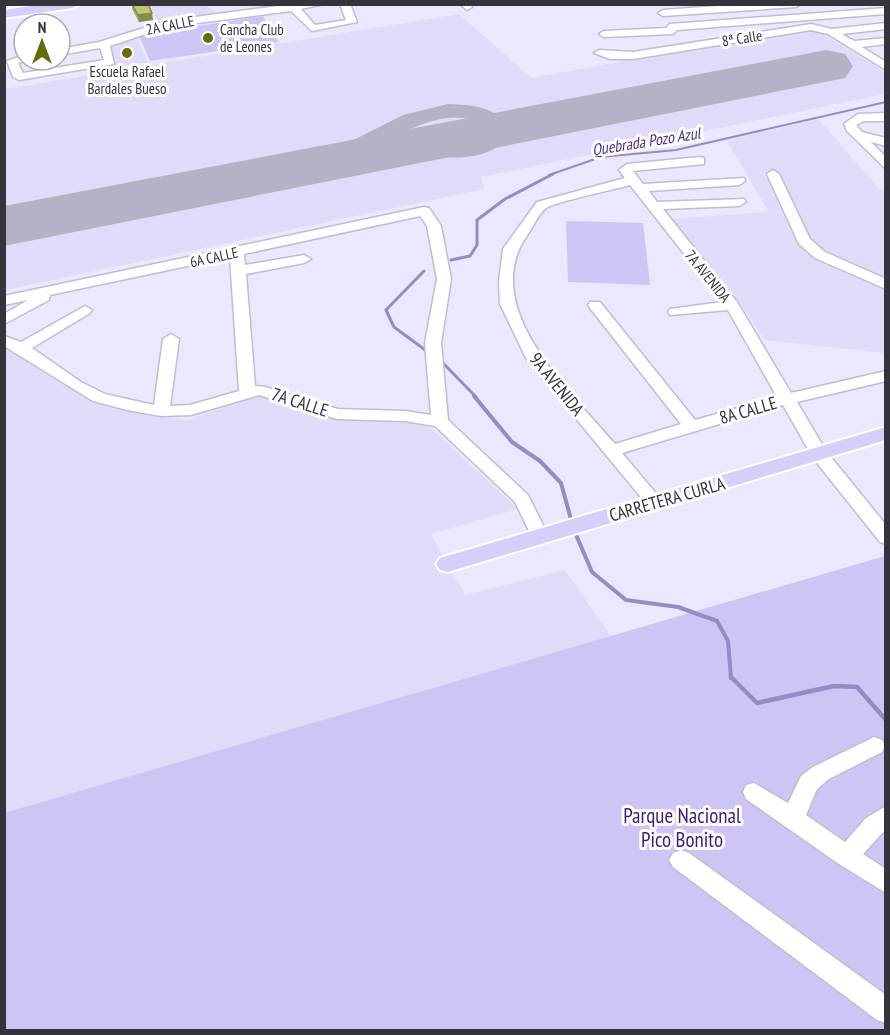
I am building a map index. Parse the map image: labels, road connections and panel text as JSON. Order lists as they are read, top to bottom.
{
  "streets": {
    "main road": ["CARRETERA CURLA"],
    "street": [
      "2A CALLE",
      "8ª Calle",
      "6A CALLE",
      "7A AVENIDA",
      "9A AVENIDA",
      "7A CALLE",
      "8A CALLE"
    ]
  },
  "crossings": [
    ["6A CALLE", "7A CALLE"],
    ["7A AVENIDA", "9A AVENIDA"],
    ["7A AVENIDA", "8A CALLE"],
    ["7A AVENIDA", "CARRETERA CURLA"],
    ["9A AVENIDA", "8A CALLE"],
    ["9A AVENIDA", "CARRETERA CURLA"]
  ],
  "water": ["Quebrada Pozo Azul"],
  "parks": ["Parque Nacional Pico Bonito"],
  "places": ["Cancha Club de Leones", "Escuela Rafael Bardales Bueso"],
  "north": "top"
}
